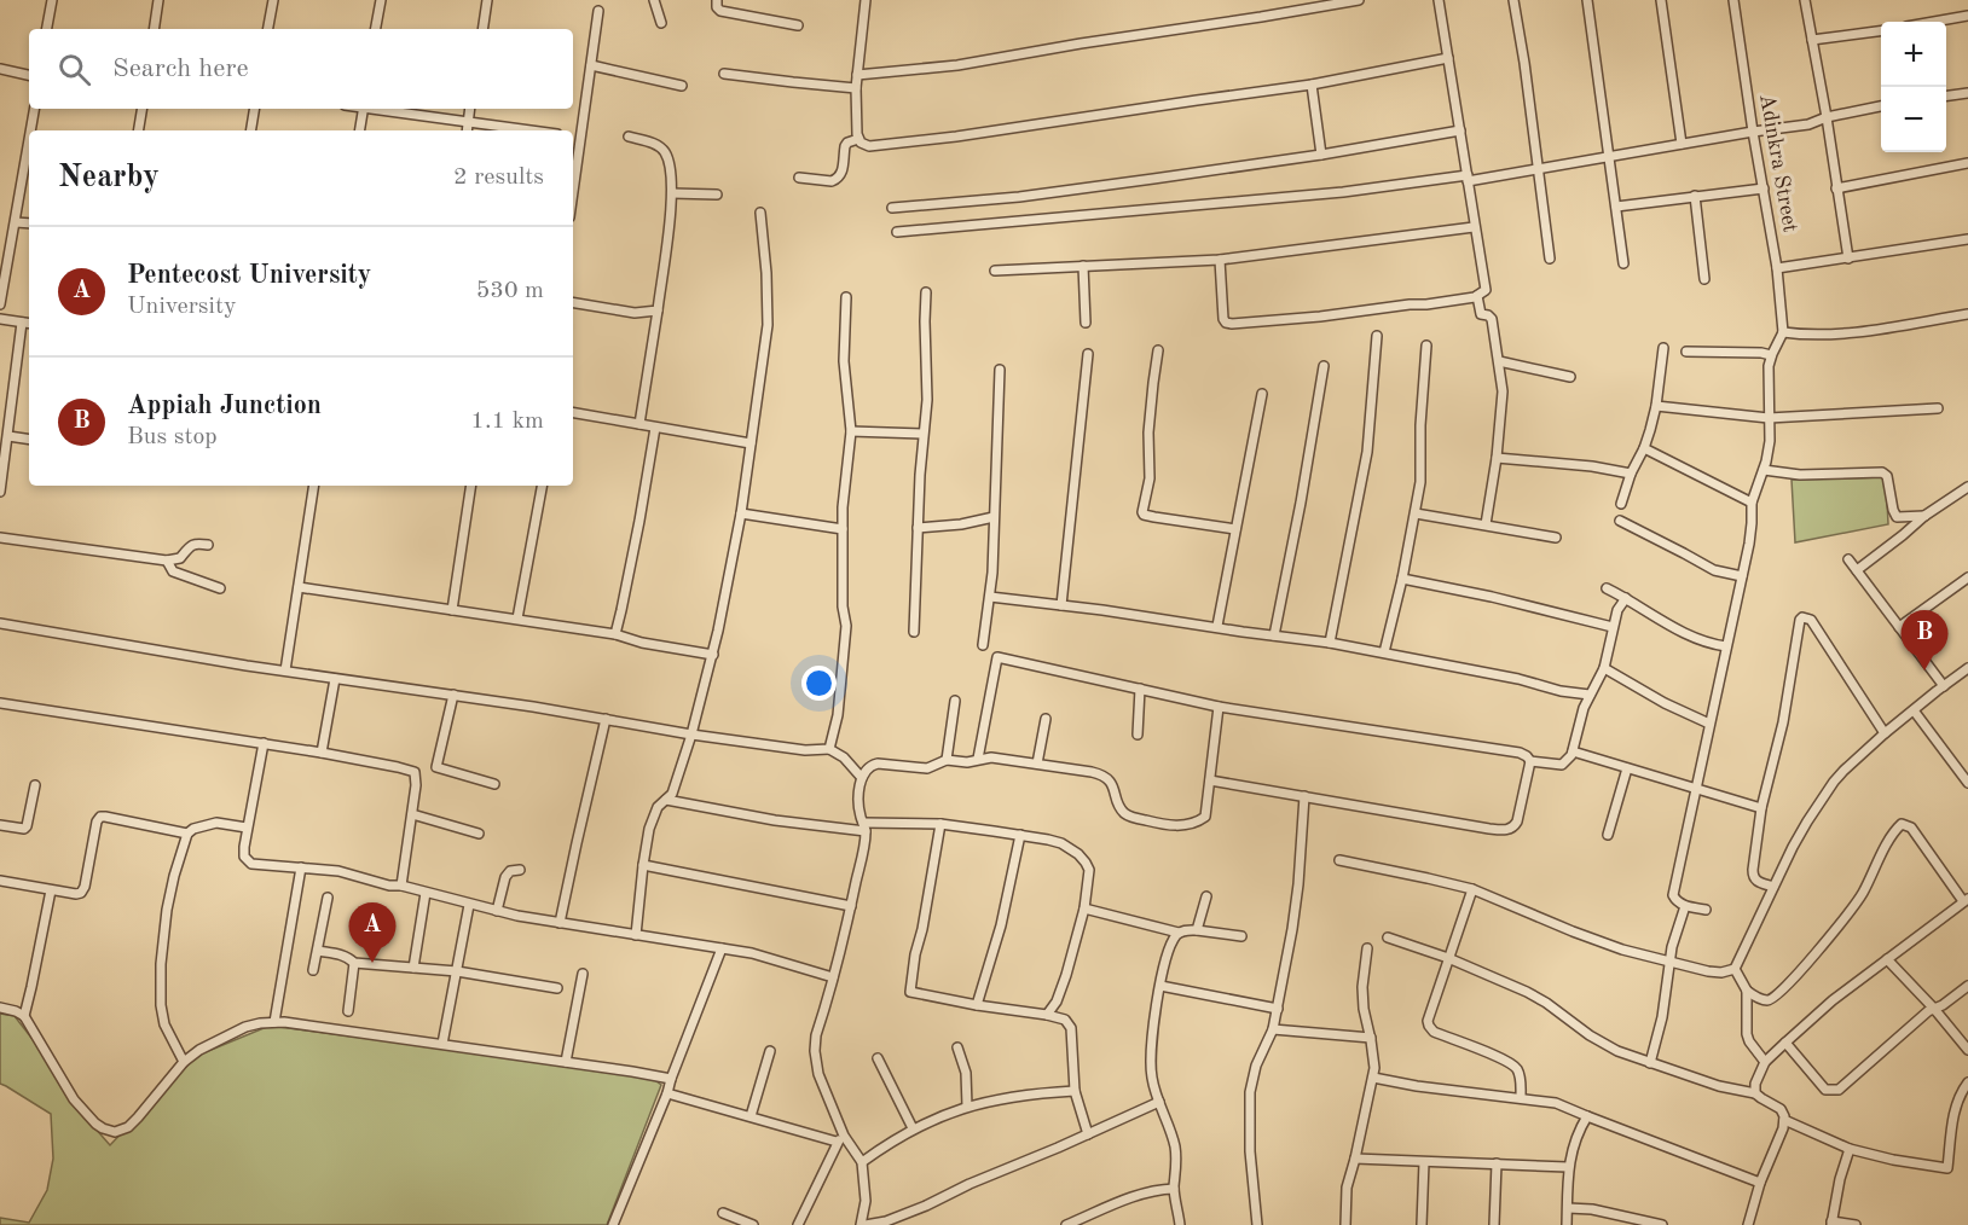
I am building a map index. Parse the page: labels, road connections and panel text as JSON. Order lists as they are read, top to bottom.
{
  "streets": {
    "street": ["Adinkra Street"]
  },
  "page": {
    "map_buttons": ["+", "−"],
    "search": "Search here",
    "heading": ["Nearby", "2 results"],
    "list": [
      {
        "mark": "A",
        "name": "Pentecost University",
        "note": "University",
        "value": "530 m"
      },
      {
        "mark": "B",
        "name": "Appiah Junction",
        "note": "Bus stop",
        "value": "1.1 km"
      }
    ],
    "pins": ["B", "A"]
  }
}
